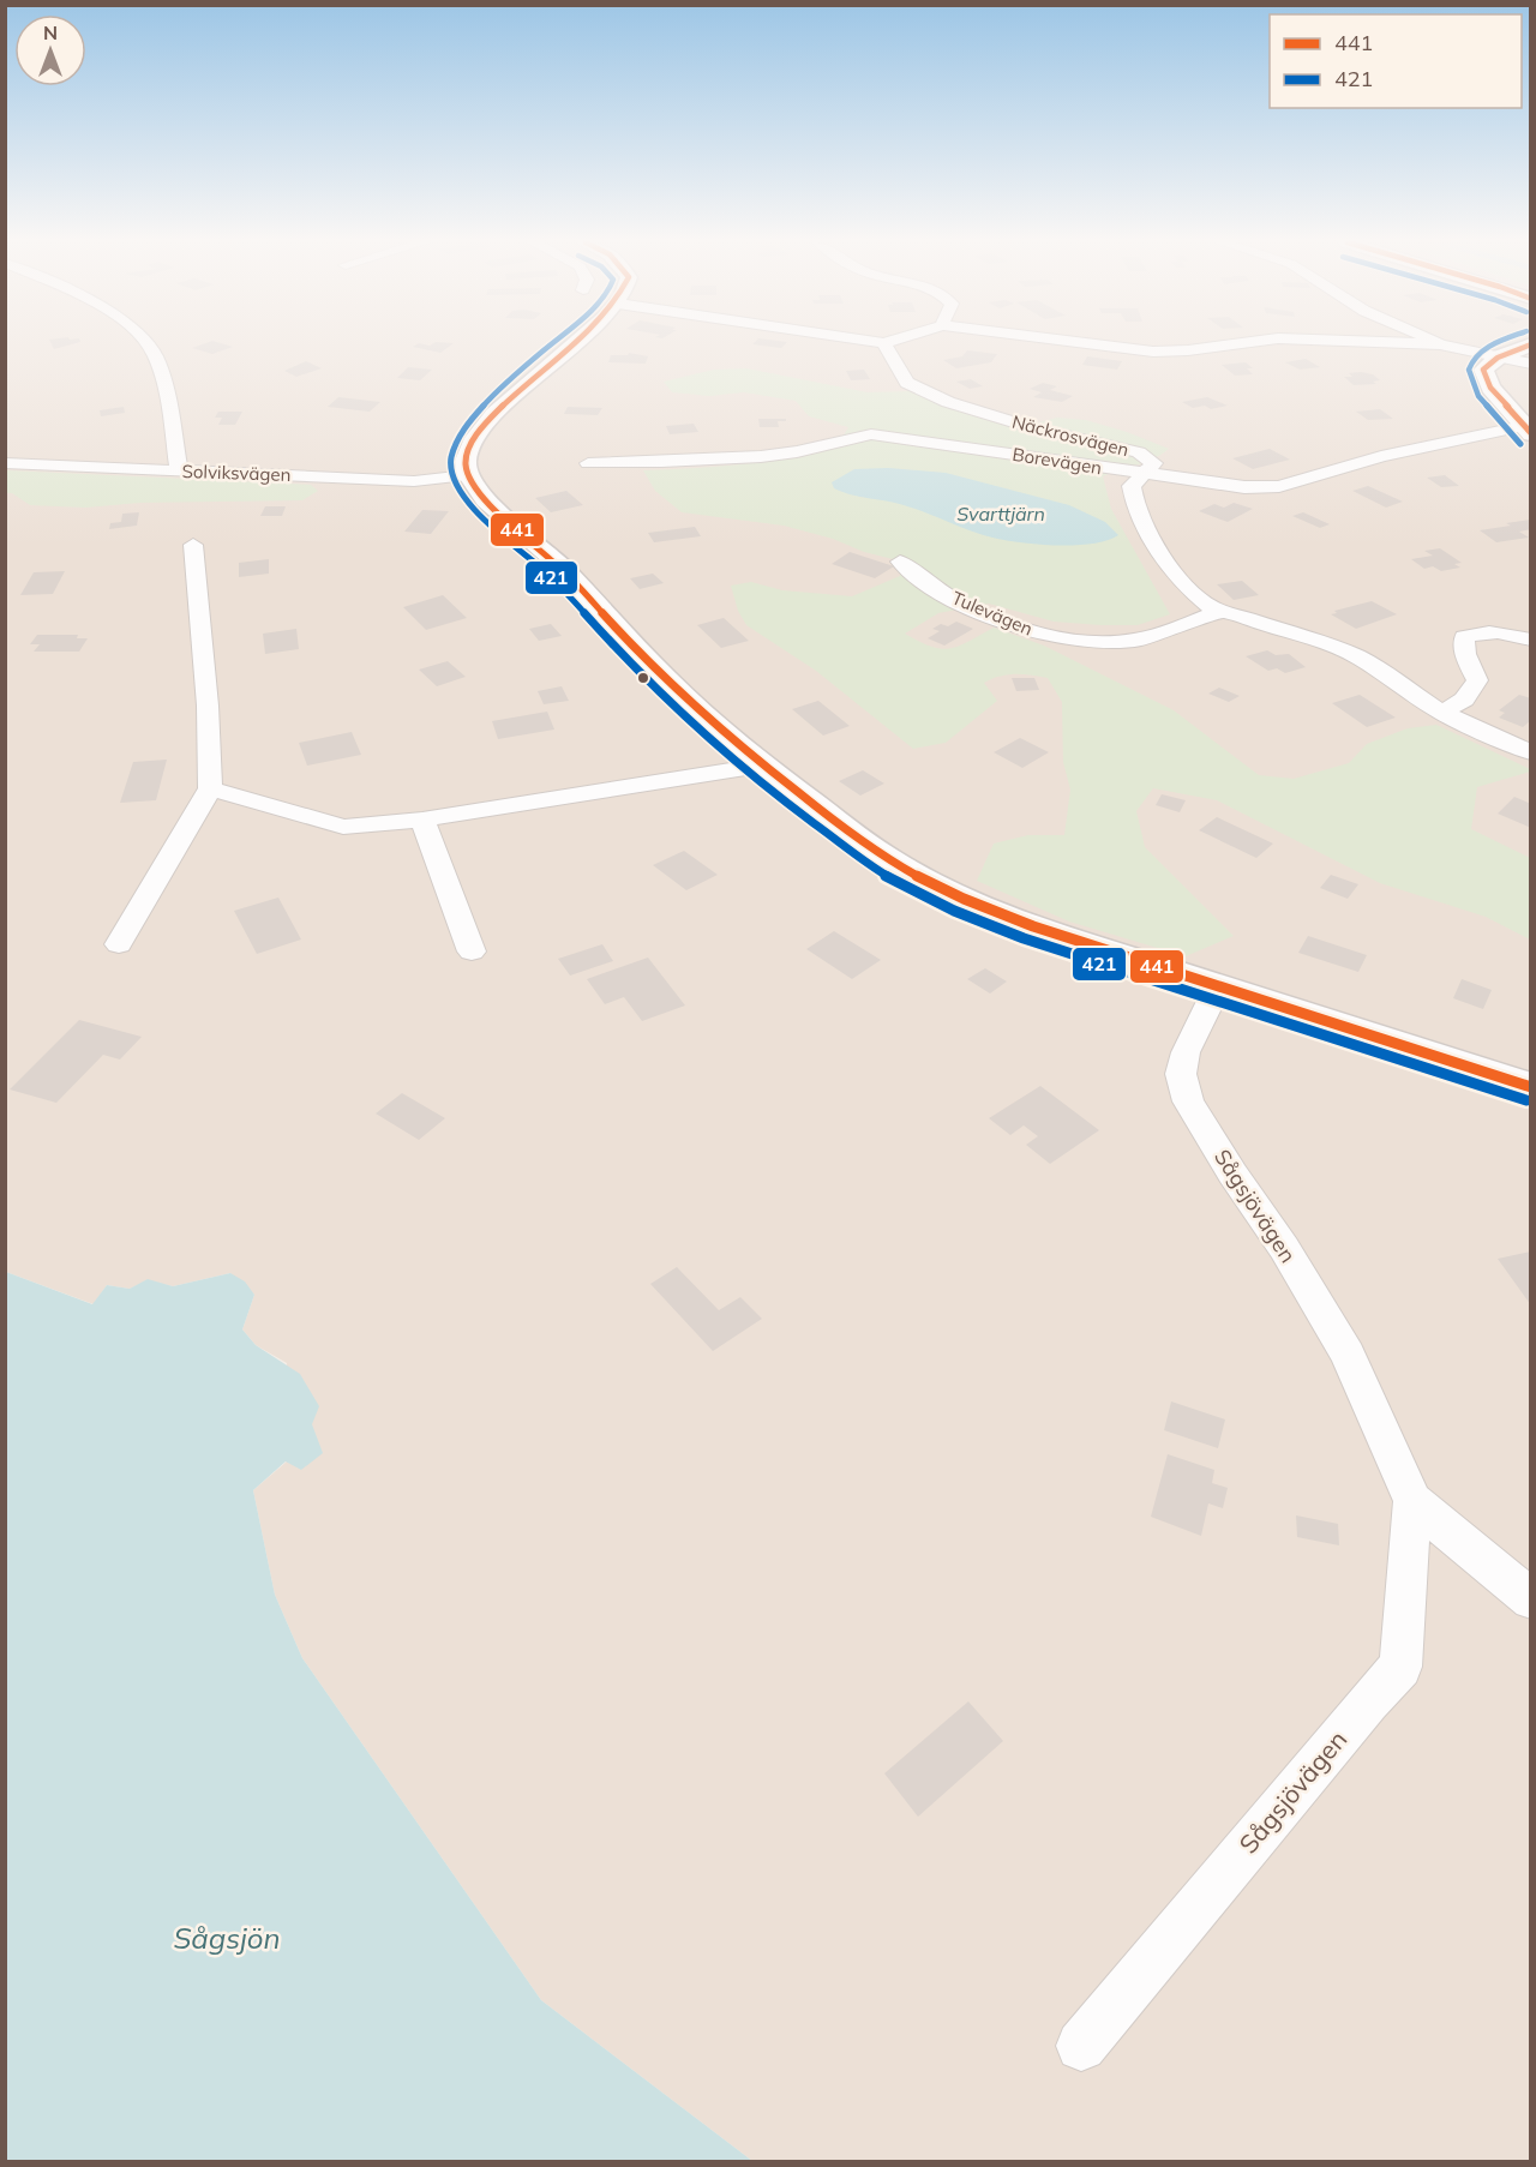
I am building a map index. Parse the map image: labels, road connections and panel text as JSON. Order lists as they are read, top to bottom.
{
  "streets": {
    "street": [
      "Näckrosvägen",
      "Borevägen",
      "Solviksvägen",
      "Tulevägen",
      "Sågsjövägen"
    ]
  },
  "crossings": [
    ["Näckrosvägen", "Borevägen"],
    ["Näckrosvägen", "Tulevägen"]
  ],
  "water": ["Svarttjärn", "Sågsjön"],
  "lines": ["transit line 441", "transit line 421"],
  "legend": ["441", "421"],
  "north": "top"
}
